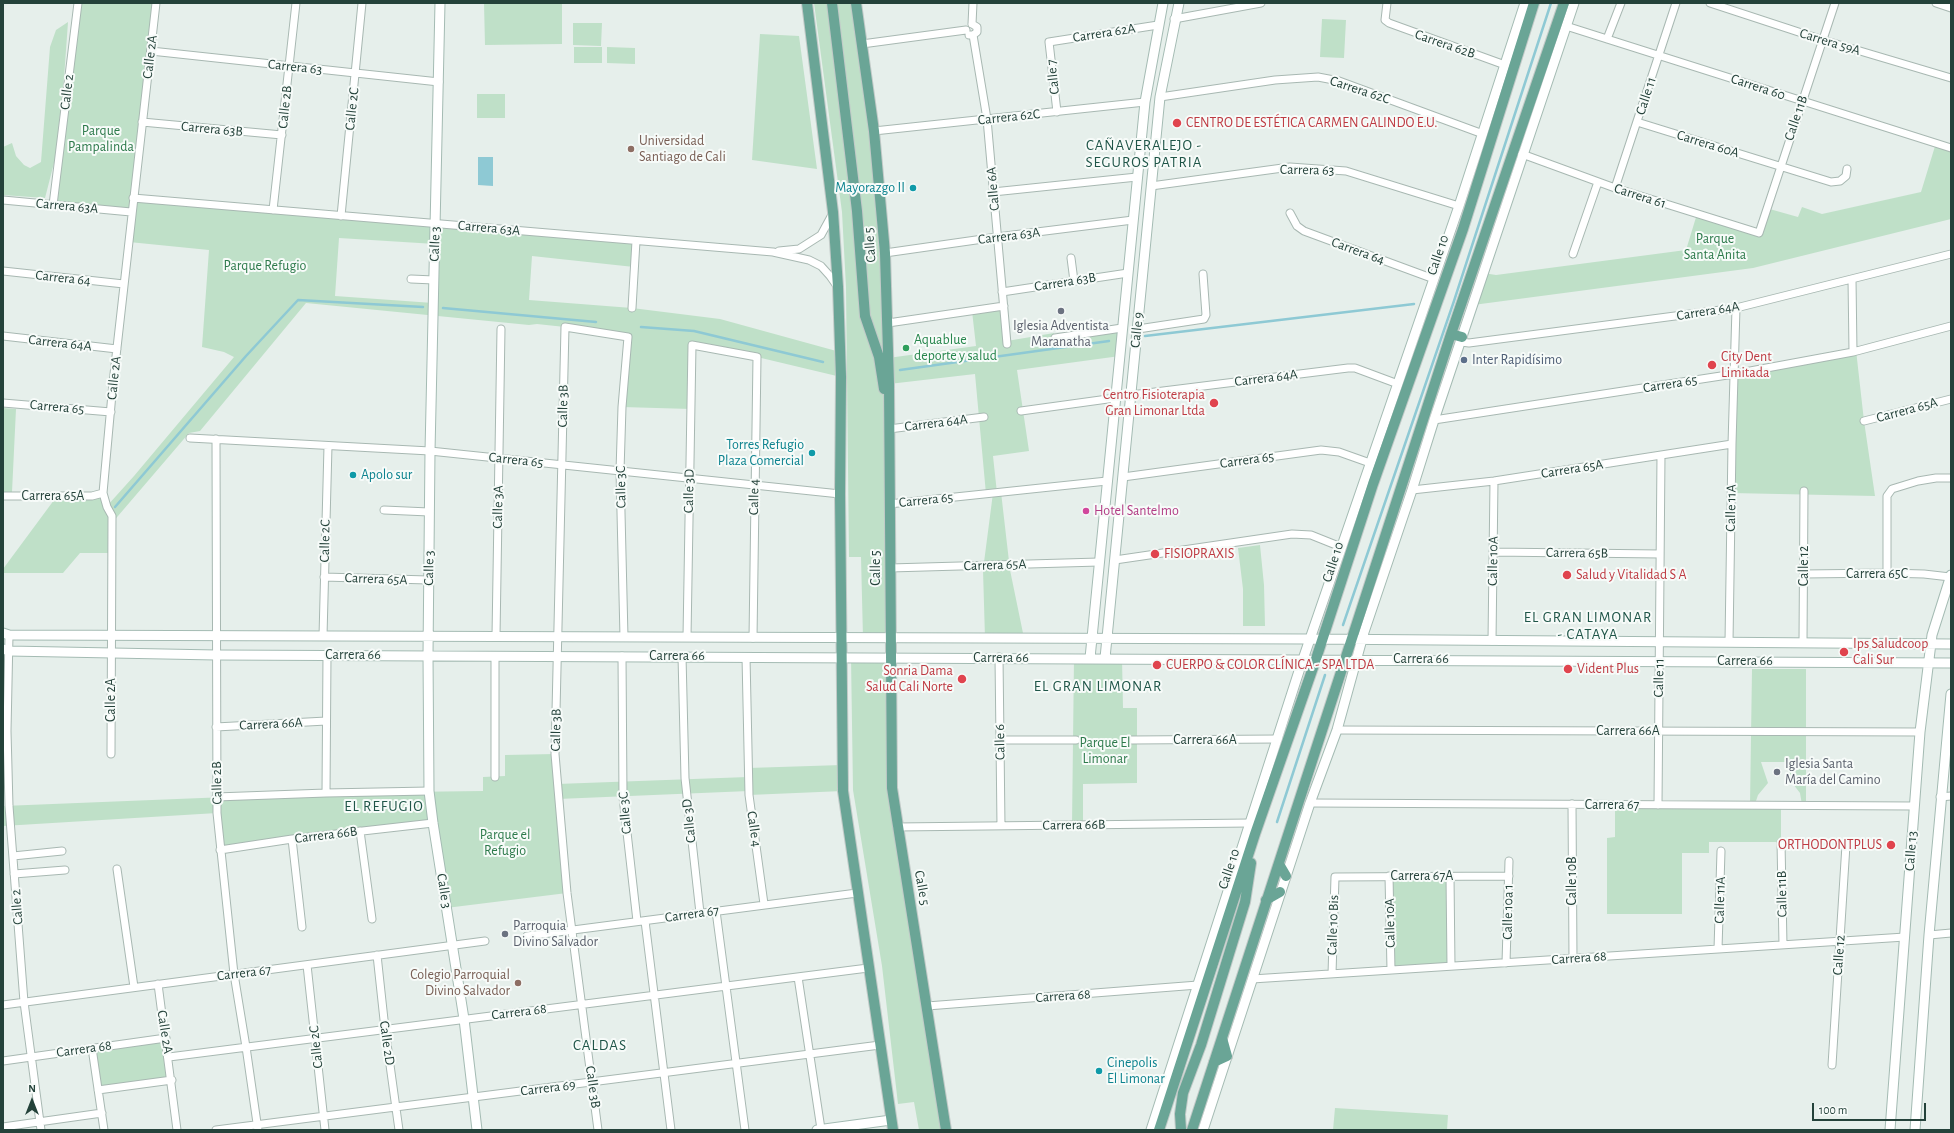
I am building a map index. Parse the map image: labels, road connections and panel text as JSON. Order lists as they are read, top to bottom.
{
  "streets": {
    "main road": [
      "Calle 3",
      "Calle 5",
      "Calle 10",
      "Calle 9",
      "Carrera 66",
      "Calle 13"
    ],
    "street": [
      "Carrera 62A",
      "Carrera 59A",
      "Carrera 62B",
      "Calle 2A",
      "Carrera 63",
      "Calle 7",
      "Carrera 60",
      "Carrera 62C",
      "Calle 2",
      "Calle 11",
      "Calle 2B",
      "Calle 2C",
      "Calle 11B",
      "Carrera 63B",
      "Carrera 60A",
      "Calle 6A",
      "Carrera 61",
      "Carrera 63A",
      "Carrera 64",
      "Carrera 64A",
      "Carrera 65",
      "Calle 3B",
      "Carrera 65A",
      "Calle 3C",
      "Calle 3D",
      "Calle 4",
      "Calle 3A",
      "Calle 11A",
      "Carrera 65B",
      "Calle 10A",
      "Calle 12",
      "Carrera 65C",
      "Carrera 66A",
      "Calle 6",
      "Carrera 67",
      "Carrera 66B",
      "Carrera 67A",
      "Calle 10B",
      "Calle 10a 1",
      "Calle 10 Bis",
      "Carrera 68",
      "Calle 2D",
      "Carrera 69"
    ]
  },
  "crossings": [
    ["Carrera 62A", "Calle 7"],
    ["Carrera 62A", "Calle 9"],
    ["Carrera 59A", "Calle 11B"],
    ["Carrera 62B", "Calle 10"],
    ["Calle 2A", "Carrera 63"],
    ["Calle 2A", "Carrera 63B"],
    ["Calle 2A", "Carrera 63A"],
    ["Calle 2A", "Carrera 64"],
    ["Calle 2A", "Carrera 64A"],
    ["Calle 2A", "Carrera 65"],
    ["Calle 2A", "Carrera 65A"],
    ["Calle 2A", "Carrera 66"],
    ["Calle 2A", "Carrera 67"],
    ["Calle 2A", "Carrera 68"],
    ["Carrera 63", "Calle 2B"],
    ["Carrera 63", "Calle 2C"],
    ["Carrera 63", "Calle 3"],
    ["Carrera 63", "Calle 10"],
    ["Carrera 63", "Calle 9"],
    ["Calle 7", "Carrera 62C"],
    ["Carrera 60", "Calle 11"],
    ["Carrera 60", "Calle 11B"],
    ["Carrera 62C", "Calle 6A"],
    ["Carrera 62C", "Calle 5"],
    ["Carrera 62C", "Calle 10"],
    ["Carrera 62C", "Calle 9"],
    ["Calle 2", "Carrera 63A"],
    ["Calle 2", "Carrera 66"],
    ["Calle 2", "Carrera 67"],
    ["Calle 2", "Carrera 68"],
    ["Calle 11", "Carrera 60A"],
    ["Calle 11", "Carrera 61"],
    ["Calle 11", "Carrera 65A"],
    ["Calle 11", "Carrera 65B"],
    ["Calle 11", "Carrera 66"],
    ["Calle 11", "Carrera 66A"],
    ["Calle 11", "Carrera 67"],
    ["Calle 2B", "Carrera 63B"],
    ["Calle 2B", "Carrera 63A"],
    ["Calle 2B", "Carrera 65"],
    ["Calle 2B", "Carrera 66"],
    ["Calle 2B", "Carrera 66A"],
    ["Calle 2B", "Carrera 67"],
    ["Calle 2B", "Carrera 66B"],
    ["Calle 2B", "Carrera 68"],
    ["Calle 2B", "Carrera 69"],
    ["Calle 2C", "Carrera 63A"],
    ["Calle 2C", "Carrera 65"],
    ["Calle 2C", "Carrera 65A"],
    ["Calle 2C", "Carrera 66"],
    ["Calle 2C", "Carrera 67"],
    ["Calle 2C", "Carrera 68"],
    ["Calle 2C", "Carrera 69"],
    ["Calle 11B", "Carrera 60A"],
    ["Calle 11B", "Carrera 61"],
    ["Calle 11B", "Carrera 68"],
    ["Carrera 63B", "Calle 6A"],
    ["Carrera 63B", "Calle 9"],
    ["Calle 6A", "Carrera 63A"],
    ["Carrera 63A", "Calle 3"],
    ["Carrera 63A", "Calle 5"],
    ["Carrera 63A", "Calle 9"],
    ["Calle 3", "Carrera 65"],
    ["Calle 3", "Carrera 65A"],
    ["Calle 3", "Carrera 66"],
    ["Calle 3", "Carrera 67"],
    ["Calle 3", "Carrera 66B"],
    ["Calle 3", "Carrera 68"],
    ["Calle 3", "Carrera 69"],
    ["Calle 5", "Carrera 64A"],
    ["Calle 5", "Carrera 65"],
    ["Calle 5", "Carrera 65A"],
    ["Calle 5", "Carrera 66"],
    ["Calle 5", "Carrera 66B"],
    ["Calle 5", "Carrera 68"],
    ["Carrera 64", "Calle 10"],
    ["Calle 10", "Carrera 64A"],
    ["Calle 10", "Carrera 65"],
    ["Calle 10", "Carrera 66"],
    ["Calle 10", "Carrera 66A"],
    ["Calle 10", "Carrera 66B"],
    ["Calle 10", "Carrera 68"],
    ["Carrera 64A", "Calle 9"],
    ["Carrera 64A", "Calle 11A"],
    ["Calle 9", "Carrera 65"],
    ["Calle 9", "Carrera 65A"],
    ["Calle 9", "Carrera 66"],
    ["Carrera 65", "Calle 3B"],
    ["Carrera 65", "Calle 3C"],
    ["Carrera 65", "Calle 3D"],
    ["Carrera 65", "Calle 4"],
    ["Carrera 65", "Calle 3A"],
    ["Carrera 65", "Calle 11A"],
    ["Calle 3B", "Calle 3C"],
    ["Calle 3B", "Carrera 66"],
    ["Calle 3B", "Carrera 67"],
    ["Calle 3B", "Carrera 68"],
    ["Calle 3B", "Carrera 69"],
    ["Carrera 65A", "Calle 11A"],
    ["Carrera 65A", "Calle 10A"],
    ["Calle 3C", "Carrera 66"],
    ["Calle 3C", "Carrera 67"],
    ["Calle 3D", "Calle 4"],
    ["Calle 3D", "Carrera 66"],
    ["Calle 3D", "Carrera 67"],
    ["Calle 4", "Carrera 66"],
    ["Calle 4", "Carrera 67"],
    ["Calle 3A", "Carrera 66"],
    ["Calle 11A", "Carrera 66"],
    ["Calle 11A", "Carrera 68"],
    ["Carrera 65B", "Calle 10A"],
    ["Calle 10A", "Carrera 66"],
    ["Calle 10A", "Carrera 67A"],
    ["Calle 10A", "Carrera 68"],
    ["Calle 12", "Carrera 65C"],
    ["Calle 12", "Carrera 66"],
    ["Calle 12", "Carrera 68"],
    ["Carrera 65C", "Calle 13"],
    ["Carrera 66", "Calle 6"],
    ["Carrera 66", "Calle 13"],
    ["Carrera 66A", "Calle 13"],
    ["Calle 6", "Carrera 66B"],
    ["Carrera 67", "Calle 13"],
    ["Carrera 67", "Calle 10B"],
    ["Carrera 67", "Calle 2D"],
    ["Calle 13", "Carrera 68"],
    ["Carrera 67A", "Calle 10a 1"],
    ["Carrera 67A", "Calle 10 Bis"],
    ["Calle 10B", "Carrera 68"],
    ["Calle 10a 1", "Carrera 68"],
    ["Calle 10 Bis", "Carrera 68"],
    ["Carrera 68", "Calle 2D"],
    ["Calle 2D", "Carrera 69"]
  ],
  "districts": [
    "CAÑAVERALEJO - SEGUROS PATRIA",
    "EL GRAN LIMONAR - CATAYA",
    "EL GRAN LIMONAR",
    "EL REFUGIO",
    "CALDAS"
  ],
  "parks": [
    "Parque Pampalinda",
    "Parque Santa Anita",
    "Parque Refugio",
    "Parque El Limonar",
    "Parque el Refugio"
  ],
  "places": [
    "CENTRO DE ESTÉTICA CARMEN GALINDO E.U.",
    "Universidad Santiago de Cali",
    "Mayorazgo II",
    "Iglesia Adventista Maranatha",
    "Aquablue deporte y salud",
    "Inter Rapidísimo",
    "City Dent Limitada",
    "Centro Fisioterapia Gran Limonar Ltda",
    "Torres Refugio Plaza Comercial",
    "Apolo sur",
    "Hotel Santelmo",
    "FISIOPRAXIS",
    "Salud y Vitalidad S A",
    "Ips Saludcoop Cali Sur",
    "CUERPO & COLOR CLÍNICA - SPA LTDA",
    "Vident Plus",
    "Sonria Dama Salud Cali Norte",
    "Iglesia Santa María del Camino",
    "ORTHODONTPLUS",
    "Parroquia Divino Salvador",
    "Colegio Parroquial Divino Salvador",
    "Cinepolis El Limonar"
  ],
  "scale_bar": "100 m",
  "north": "top"
}
